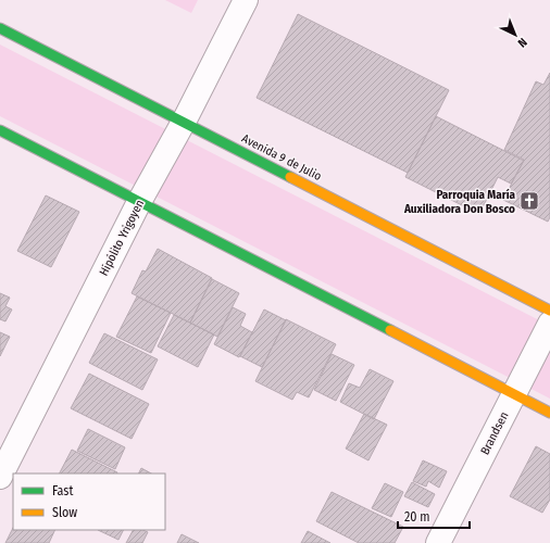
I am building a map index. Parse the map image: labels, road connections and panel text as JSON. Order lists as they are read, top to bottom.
{
  "streets": {
    "main road": ["Avenida 9 de Julio"],
    "street": ["Hipólito Yrigoyen", "Brandsen"]
  },
  "crossings": [
    ["Avenida 9 de Julio", "Hipólito Yrigoyen"]
  ],
  "places": {
    "church": ["Parroquia María Auxiliadora Don Bosco"]
  },
  "legend": ["Fast", "Slow"],
  "scale_bar": "20 m",
  "north": "bottom right"
}
